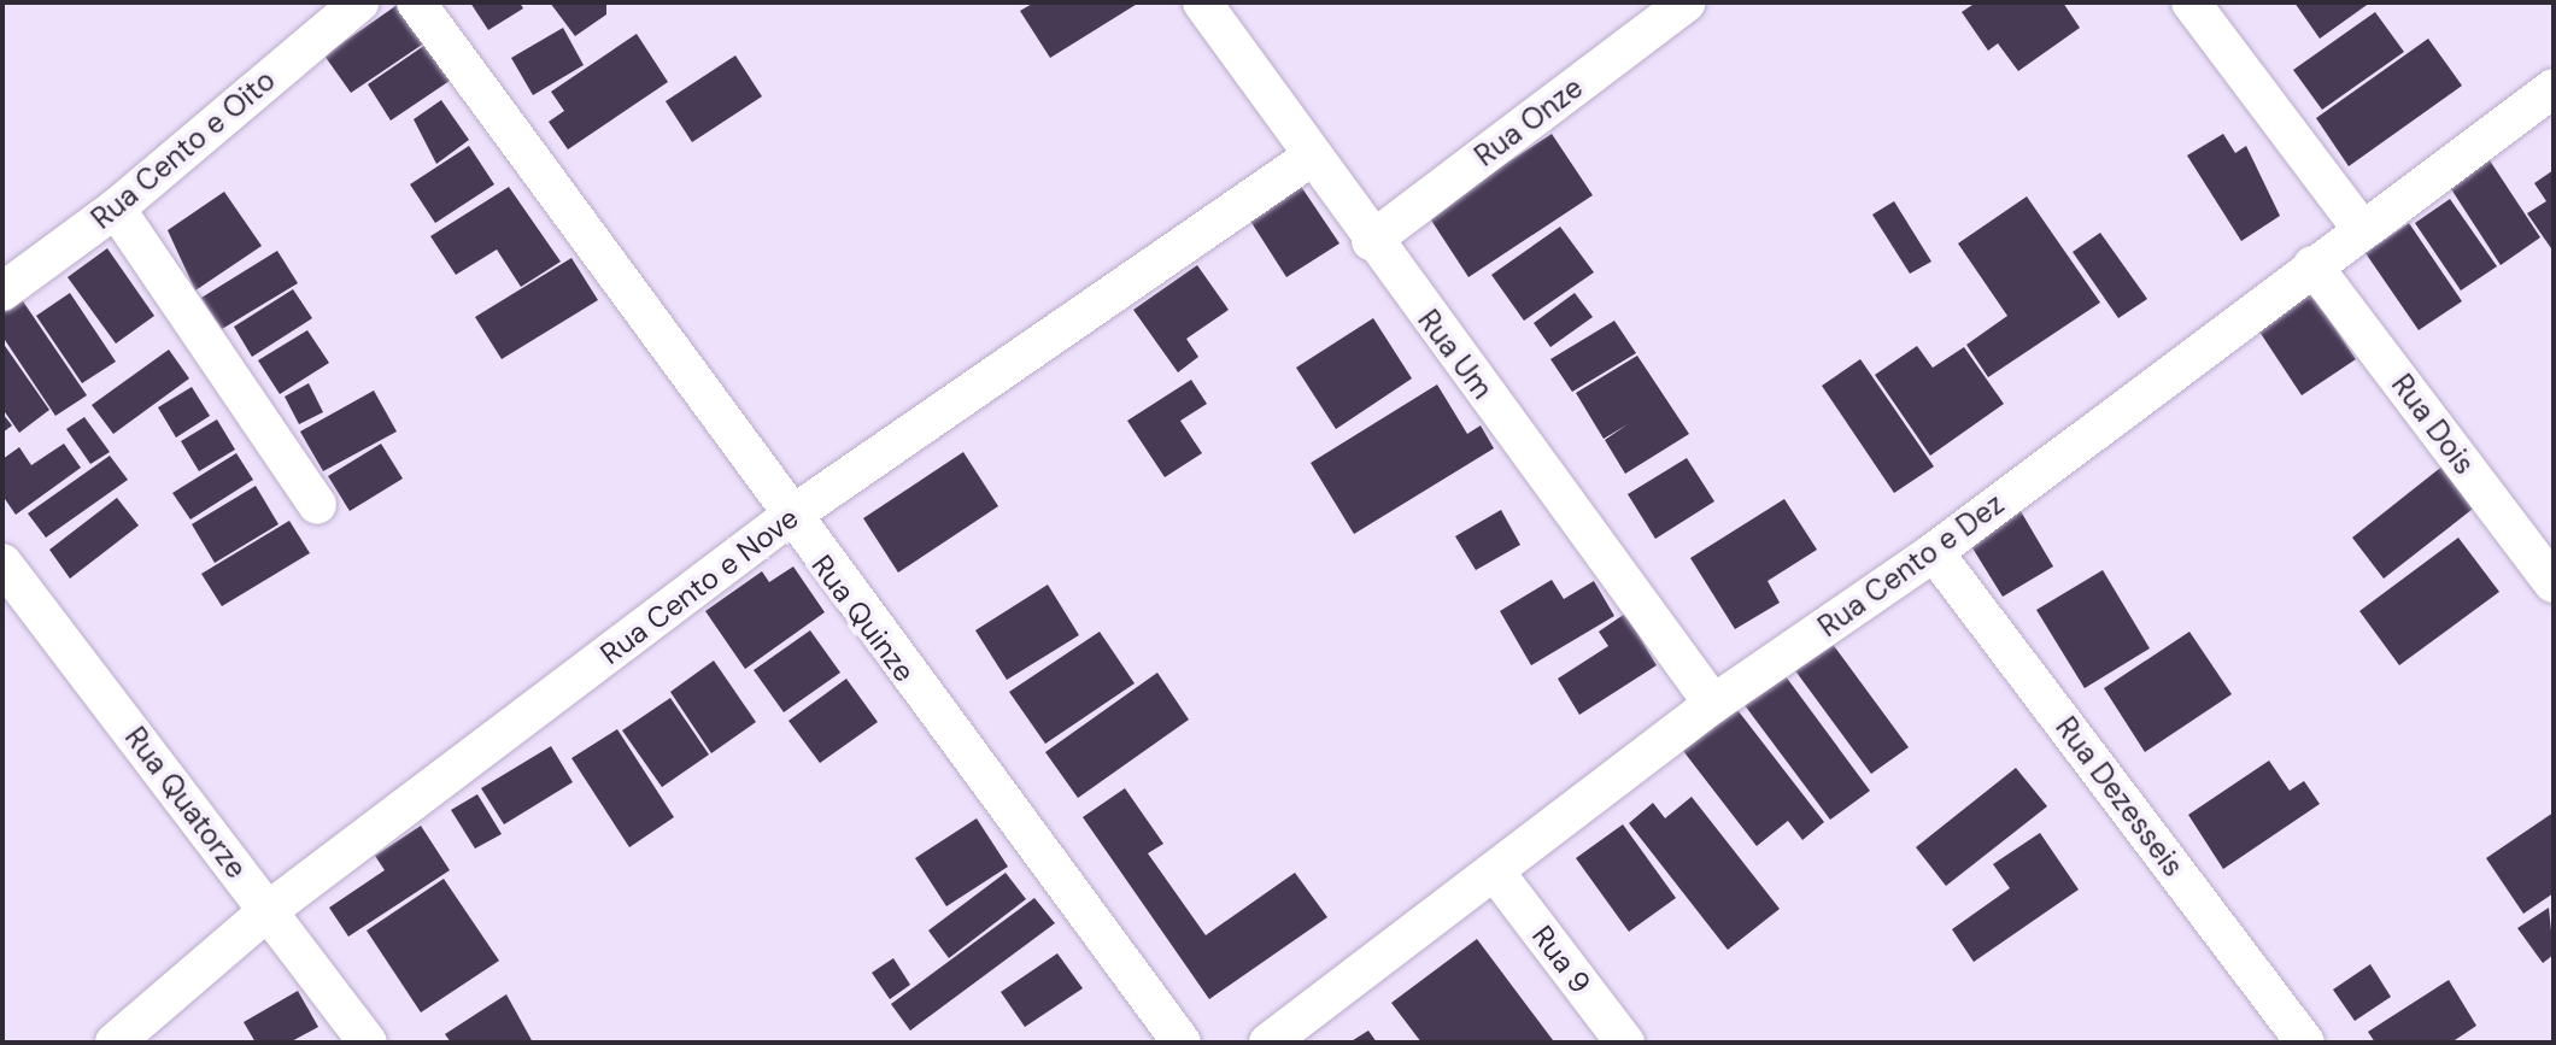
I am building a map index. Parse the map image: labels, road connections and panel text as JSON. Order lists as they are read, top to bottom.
{
  "streets": {
    "street": [
      "Rua Onze",
      "Rua Cento e Oito",
      "Rua Um",
      "Rua Dois",
      "Rua Cento e Dez",
      "Rua Cento e Nove",
      "Rua Quinze",
      "Rua Dezesseis",
      "Rua Quatorze",
      "Rua 9"
    ]
  },
  "crossings": [
    ["Rua Onze", "Rua Um"],
    ["Rua Um", "Rua Cento e Dez"],
    ["Rua Um", "Rua Cento e Nove"],
    ["Rua Dois", "Rua Cento e Dez"],
    ["Rua Cento e Dez", "Rua Dezesseis"],
    ["Rua Cento e Dez", "Rua 9"],
    ["Rua Cento e Nove", "Rua Quinze"],
    ["Rua Cento e Nove", "Rua Quatorze"]
  ]
}
